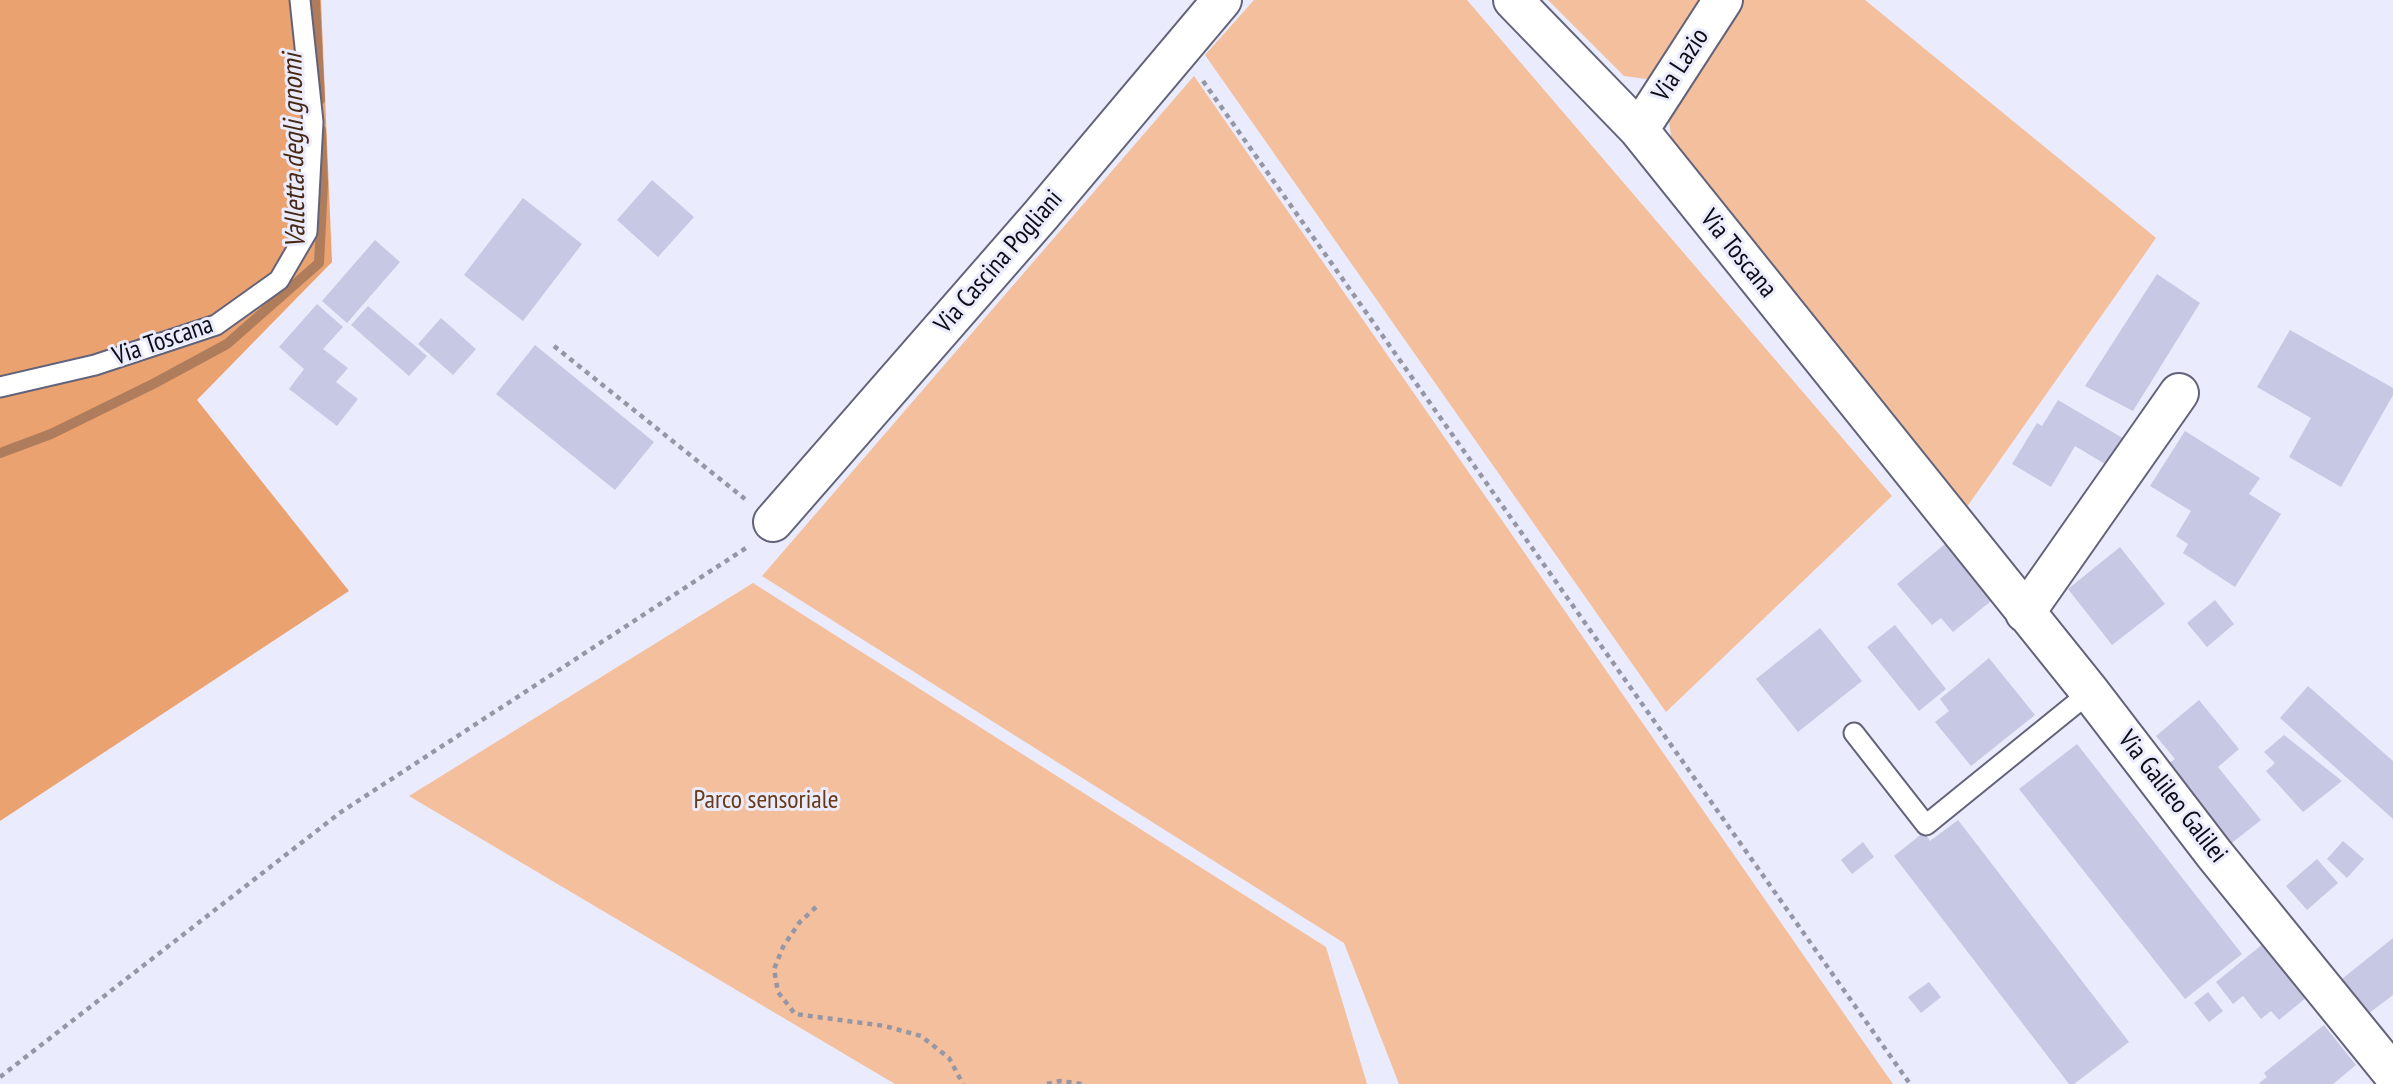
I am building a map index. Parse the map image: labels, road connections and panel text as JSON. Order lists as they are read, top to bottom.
{
  "streets": {
    "street": [
      "Via Lazio",
      "Via Toscana",
      "Via Cascina Pogliani",
      "Via Galileo Galilei"
    ]
  },
  "crossings": [
    ["Via Lazio", "Via Toscana"],
    ["Via Toscana", "Via Galileo Galilei"]
  ],
  "water": ["Valletta degli gnomi"],
  "parks": ["Parco sensoriale"]
}
